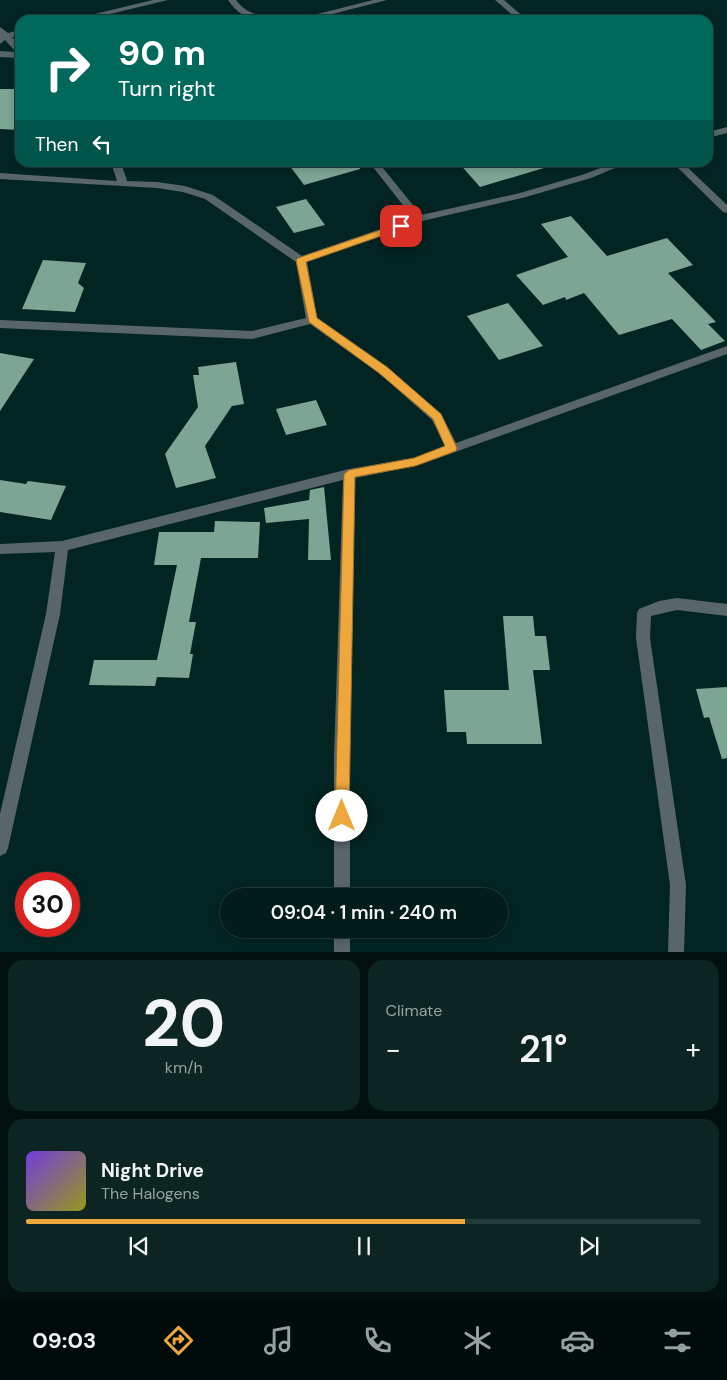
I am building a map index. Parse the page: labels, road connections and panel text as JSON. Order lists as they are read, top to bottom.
{
  "page": {
    "turn": ["90 m", "Turn right"],
    "then": "Then",
    "limit": "30",
    "trip": "09:04 · 1 min · 240 m",
    "tile": [
      ["20", "km/h"],
      "Climate"
    ],
    "heat": ["−", "21°", "+"],
    "song": ["Night Drive", "The Halogens"],
    "tabs": "09:03"
  }
}
